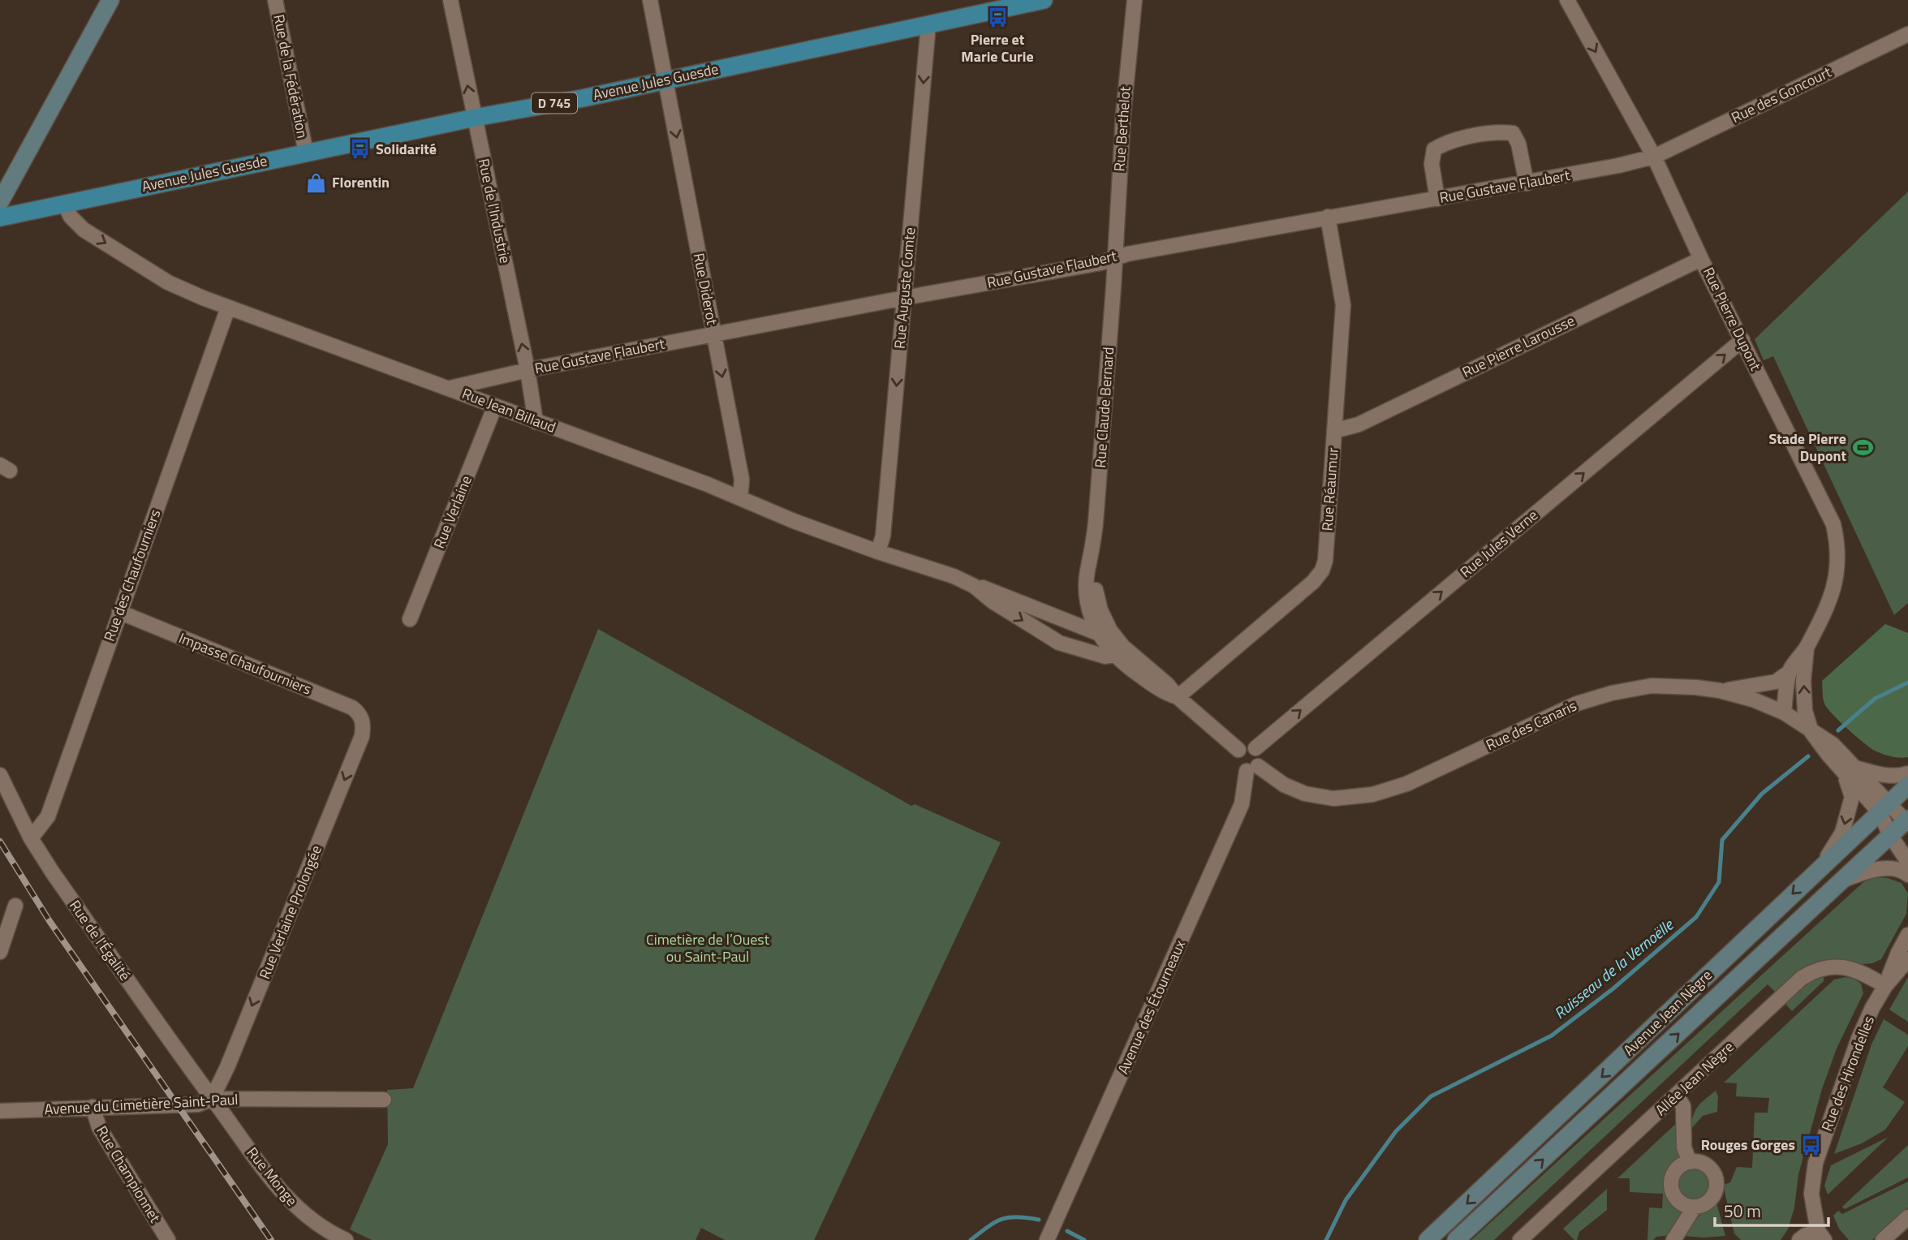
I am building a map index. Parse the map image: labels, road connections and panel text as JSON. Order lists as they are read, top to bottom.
{
  "streets": {
    "main road": ["Avenue Jules Guesde", "D 745", "Avenue Jean Nègre"],
    "street": [
      "Rue de la Fédération",
      "Rue des Goncourt",
      "Rue Berthelot",
      "Rue Gustave Flaubert",
      "Rue de l'Industrie",
      "Rue Auguste Comte",
      "Rue Diderot",
      "Rue Pierre Dupont",
      "Rue Pierre Larousse",
      "Rue Claude Bernard",
      "Rue Jean Billaud",
      "Rue Réaumur",
      "Rue Verlaine",
      "Rue Jules Verne",
      "Rue des Chaufourniers",
      "Impasse Chaufourniers",
      "Rue des Canaris",
      "Rue Verlaine Prolongée",
      "Rue de l'Égalité",
      "Avenue des Étourneaux",
      "Rue des Hirondelles",
      "Allée Jean Nègre",
      "Avenue du Cimetière Saint-Paul",
      "Rue Championnet",
      "Rue Monge"
    ]
  },
  "crossings": [
    ["Rue de la Fédération", "Avenue Jules Guesde"],
    ["Avenue Jules Guesde", "Rue de l'Industrie"],
    ["Avenue Jules Guesde", "Rue Auguste Comte"],
    ["Avenue Jules Guesde", "Rue Diderot"],
    ["Avenue Jules Guesde", "Rue Jean Billaud"],
    ["Rue des Goncourt", "Rue Gustave Flaubert"],
    ["Rue des Goncourt", "Rue Pierre Dupont"],
    ["Rue Berthelot", "Rue Gustave Flaubert"],
    ["Rue Berthelot", "Rue Claude Bernard"],
    ["Rue Gustave Flaubert", "Rue de l'Industrie"],
    ["Rue Gustave Flaubert", "Rue Auguste Comte"],
    ["Rue Gustave Flaubert", "Rue Diderot"],
    ["Rue Gustave Flaubert", "Rue Pierre Dupont"],
    ["Rue Gustave Flaubert", "Rue Claude Bernard"],
    ["Rue Gustave Flaubert", "Rue Jean Billaud"],
    ["Rue Gustave Flaubert", "Rue Réaumur"],
    ["Rue de l'Industrie", "Rue Jean Billaud"],
    ["Rue Auguste Comte", "Rue Jean Billaud"],
    ["Rue Diderot", "Rue Jean Billaud"],
    ["Rue Pierre Dupont", "Rue Pierre Larousse"],
    ["Rue Pierre Dupont", "Rue Jules Verne"],
    ["Rue Pierre Larousse", "Rue Réaumur"],
    ["Rue Jean Billaud", "Rue Verlaine"],
    ["Rue Jean Billaud", "Rue des Chaufourniers"],
    ["Rue Jules Verne", "Rue des Canaris"],
    ["Rue Jules Verne", "Avenue des Étourneaux"],
    ["Rue des Chaufourniers", "Impasse Chaufourniers"],
    ["Rue des Chaufourniers", "Rue de l'Égalité"],
    ["Impasse Chaufourniers", "Rue Verlaine Prolongée"],
    ["Rue des Canaris", "Avenue des Étourneaux"],
    ["Rue des Canaris", "Avenue Jean Nègre"],
    ["Rue Verlaine Prolongée", "Rue de l'Égalité"],
    ["Rue Verlaine Prolongée", "Avenue du Cimetière Saint-Paul"],
    ["Rue Verlaine Prolongée", "Rue Monge"],
    ["Rue de l'Égalité", "Avenue du Cimetière Saint-Paul"],
    ["Rue de l'Égalité", "Rue Monge"],
    ["Rue des Hirondelles", "Allée Jean Nègre"],
    ["Avenue du Cimetière Saint-Paul", "Rue Championnet"],
    ["Avenue du Cimetière Saint-Paul", "Rue Monge"]
  ],
  "one_way": [
    "Rue de l'Industrie",
    "Rue Auguste Comte",
    "Rue Diderot",
    "Rue Jules Verne",
    "Rue Verlaine Prolongée"
  ],
  "water": ["Ruisseau de la Vernoëlle"],
  "parks": ["Cimetière de l’Ouest ou Saint-Paul"],
  "places": {
    "bus stop": ["Pierre et Marie Curie", "Solidarité", "Rouges Gorges"],
    "shop": ["Florentin"],
    "sports": ["Stade Pierre Dupont"]
  },
  "scale_bar": "50 m"
}
